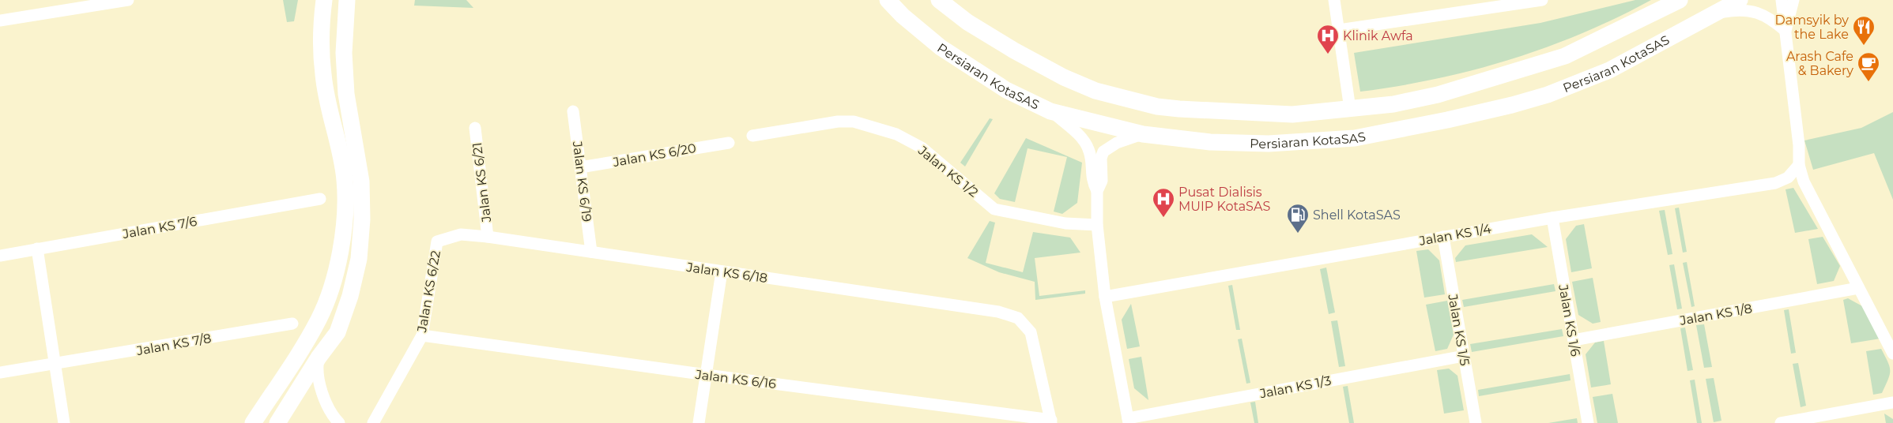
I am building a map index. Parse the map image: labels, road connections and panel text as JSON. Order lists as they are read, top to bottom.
{
  "streets": {
    "main road": ["Persiaran KotaSAS"],
    "street": [
      "Jalan KS 6/20",
      "Jalan KS 1/2",
      "Jalan KS 6/19",
      "Jalan KS 6/21",
      "Jalan KS 7/6",
      "Jalan KS 1/4",
      "Jalan KS 6/18",
      "Jalan KS 6/22",
      "Jalan KS 1/8",
      "Jalan KS 1/6",
      "Jalan KS 1/5",
      "Jalan KS 7/8",
      "Jalan KS 6/16",
      "Jalan KS 1/3"
    ]
  },
  "crossings": [
    ["Jalan KS 6/20", "Jalan KS 6/19"],
    ["Jalan KS 6/19", "Jalan KS 6/18"],
    ["Jalan KS 6/21", "Jalan KS 6/18"],
    ["Jalan KS 1/4", "Jalan KS 1/6"],
    ["Jalan KS 1/4", "Jalan KS 1/5"],
    ["Jalan KS 6/18", "Jalan KS 6/22"],
    ["Jalan KS 6/18", "Jalan KS 6/16"],
    ["Jalan KS 6/22", "Jalan KS 6/16"],
    ["Jalan KS 1/8", "Jalan KS 1/6"],
    ["Jalan KS 1/5", "Jalan KS 1/3"]
  ],
  "places": {
    "restaurant": ["Damsyik by the Lake"],
    "hospital": ["Klinik Awfa", "Pusat Dialisis MUIP KotaSAS"],
    "cafe": ["Arash Cafe & Bakery"],
    "fuel station": ["Shell KotaSAS"]
  }
}
